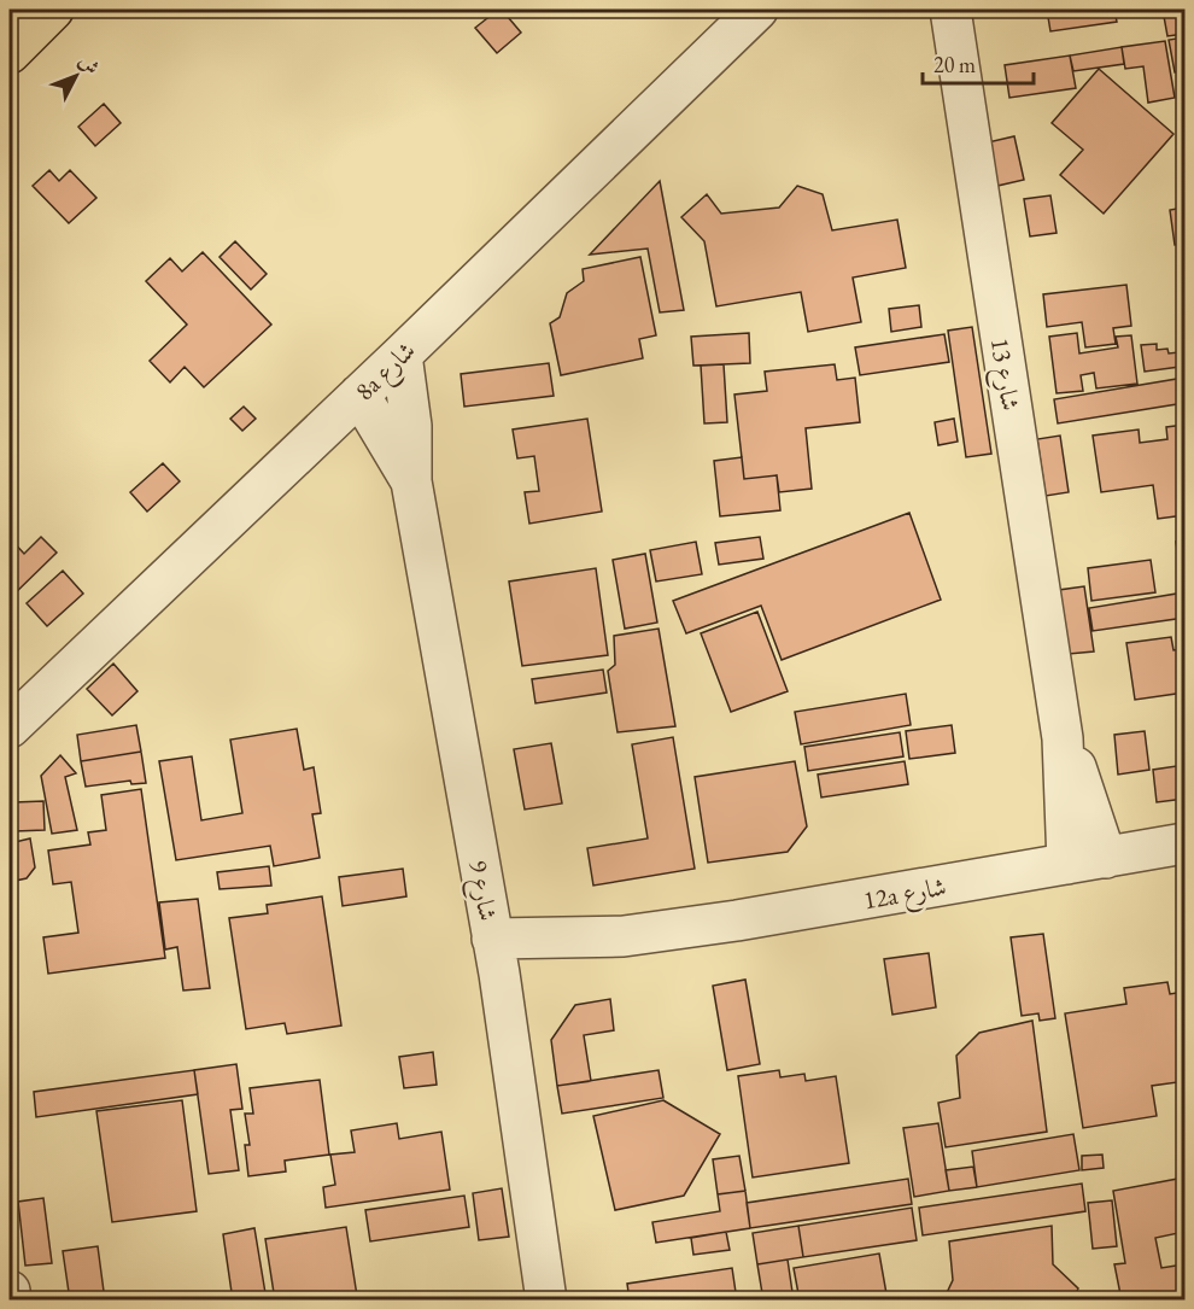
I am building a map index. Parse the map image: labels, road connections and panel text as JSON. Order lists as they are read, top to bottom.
{
  "streets": {
    "street": [
      "8a شارع",
      "شارع 13",
      "شارع 9",
      "12a شارع"
    ]
  },
  "crossings": [
    ["8a شارع", "شارع 9"],
    ["شارع 13", "12a شارع"],
    ["شارع 9", "12a شارع"]
  ],
  "scale_bar": "20 m",
  "north": "top right"
}
